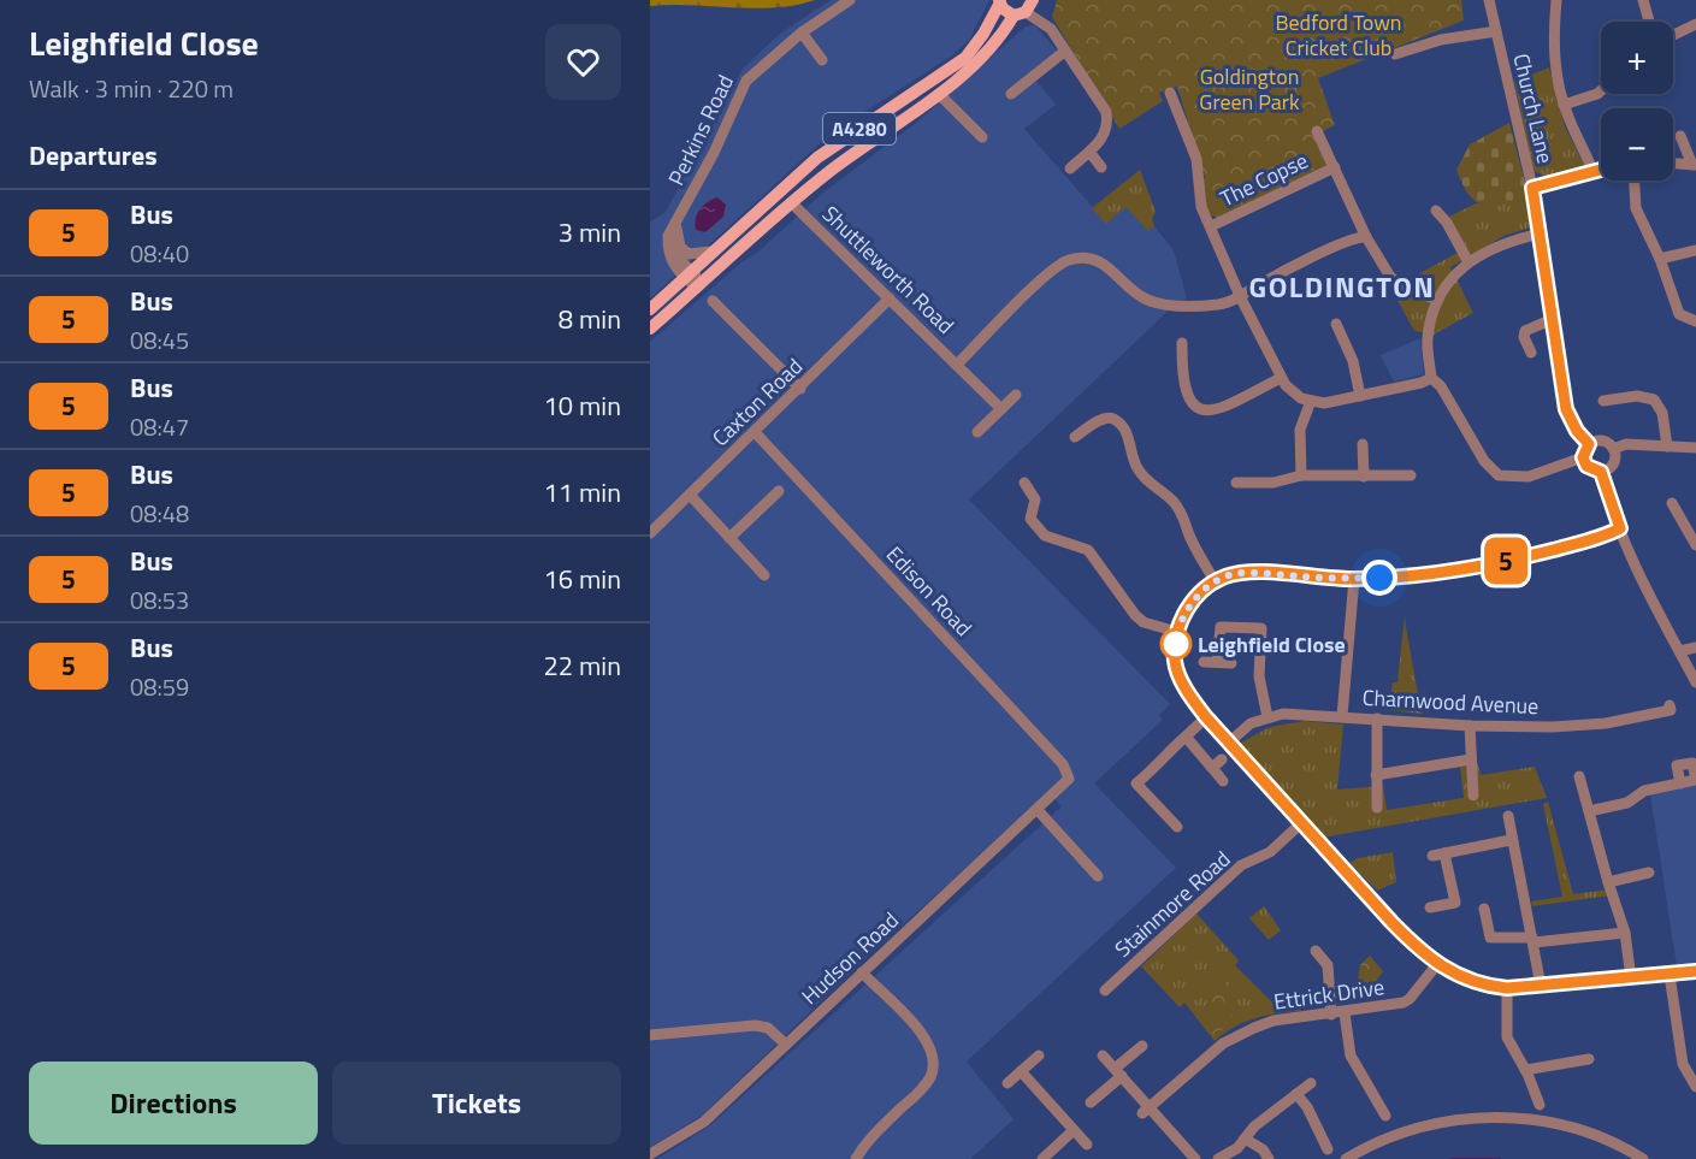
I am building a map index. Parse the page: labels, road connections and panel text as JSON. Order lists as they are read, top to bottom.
{
  "streets": {
    "main road": ["A4280"],
    "street": [
      "Church Lane",
      "Perkins Road",
      "The Copse",
      "Shuttleworth Road",
      "Caxton Road",
      "Edison Road",
      "Charnwood Avenue",
      "Stainmore Road",
      "Hudson Road",
      "Ettrick Drive"
    ]
  },
  "crossings": [
    ["A4280", "Perkins Road"],
    ["A4280", "Shuttleworth Road"],
    ["Shuttleworth Road", "Caxton Road"],
    ["Caxton Road", "Edison Road"],
    ["Edison Road", "Hudson Road"]
  ],
  "districts": ["GOLDINGTON"],
  "parks": ["Bedford Town Cricket Club", "Goldington Green Park"],
  "places": ["Leighfield Close"],
  "lines": ["bus line 5"],
  "page": {
    "heading": [
      ["Leighfield Close", "Walk · 3 min · 220 m"],
      "Departures"
    ],
    "on_map": "5",
    "map_buttons": ["+", "−"],
    "list": [
      {
        "mark": "5",
        "name": "Bus",
        "note": "08:40",
        "value": "3 min"
      },
      {
        "mark": "5",
        "name": "Bus",
        "note": "08:45",
        "value": "8 min"
      },
      {
        "mark": "5",
        "name": "Bus",
        "note": "08:47",
        "value": "10 min"
      },
      {
        "mark": "5",
        "name": "Bus",
        "note": "08:48",
        "value": "11 min"
      },
      {
        "mark": "5",
        "name": "Bus",
        "note": "08:53",
        "value": "16 min"
      },
      {
        "mark": "5",
        "name": "Bus",
        "note": "08:59",
        "value": "22 min"
      }
    ],
    "buttons": ["Directions", "Tickets"]
  }
}
